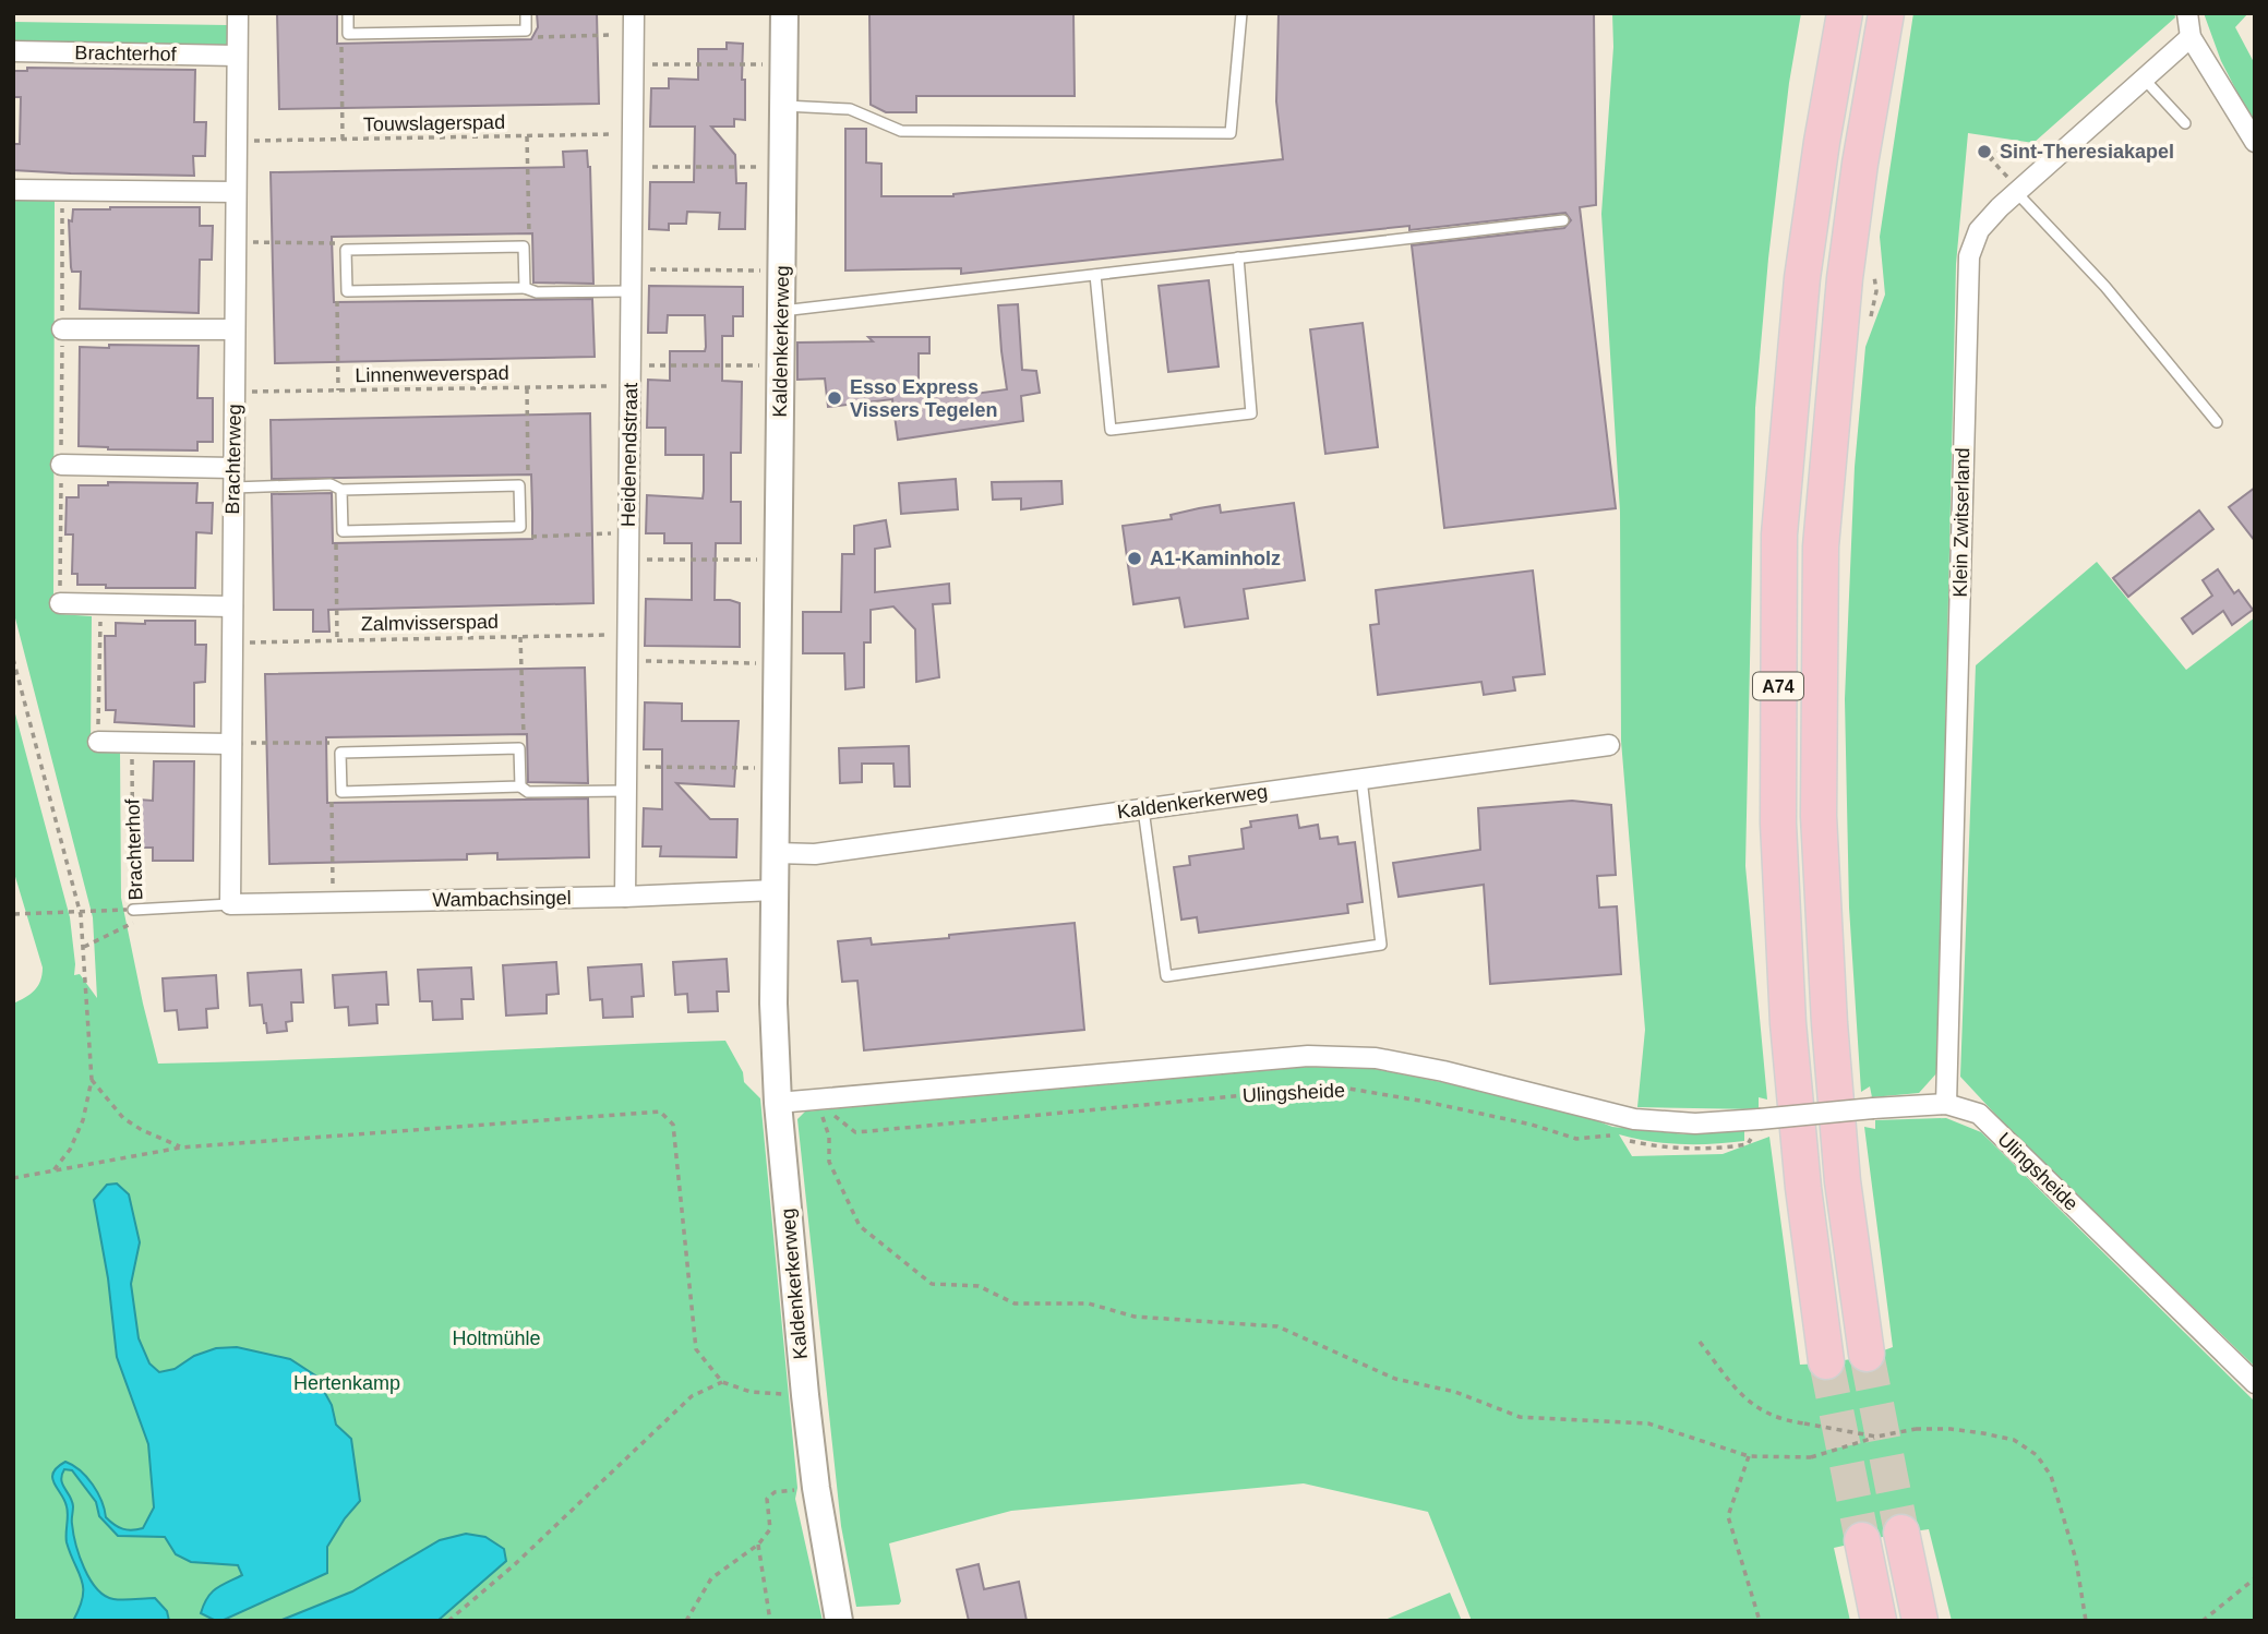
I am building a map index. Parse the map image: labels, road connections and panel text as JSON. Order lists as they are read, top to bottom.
{
  "streets": {
    "highway": ["A74"],
    "main road": ["Kaldenkerkerweg"],
    "street": [
      "Brachterhof",
      "Heidenendstraat",
      "Brachterweg",
      "Klein Zwitserland",
      "Wambachsingel",
      "Ulingsheide"
    ],
    "path": ["Touwslagerspad", "Linnenweverspad", "Zalmvisserspad"]
  },
  "crossings": [
    ["Brachterhof", "Brachterweg"],
    ["Brachterhof", "Wambachsingel"],
    ["Touwslagerspad", "Heidenendstraat"],
    ["Touwslagerspad", "Brachterweg"],
    ["Kaldenkerkerweg", "Wambachsingel"],
    ["Kaldenkerkerweg", "Ulingsheide"],
    ["Linnenweverspad", "Heidenendstraat"],
    ["Linnenweverspad", "Brachterweg"],
    ["Heidenendstraat", "Zalmvisserspad"],
    ["Heidenendstraat", "Wambachsingel"],
    ["Brachterweg", "Zalmvisserspad"],
    ["Brachterweg", "Wambachsingel"],
    ["Klein Zwitserland", "Ulingsheide"]
  ],
  "parks": ["Holtmühle", "Hertenkamp"],
  "places": ["Sint-Theresiakapel", "Esso Express Vissers Tegelen", "A1-Kaminholz"]
}
